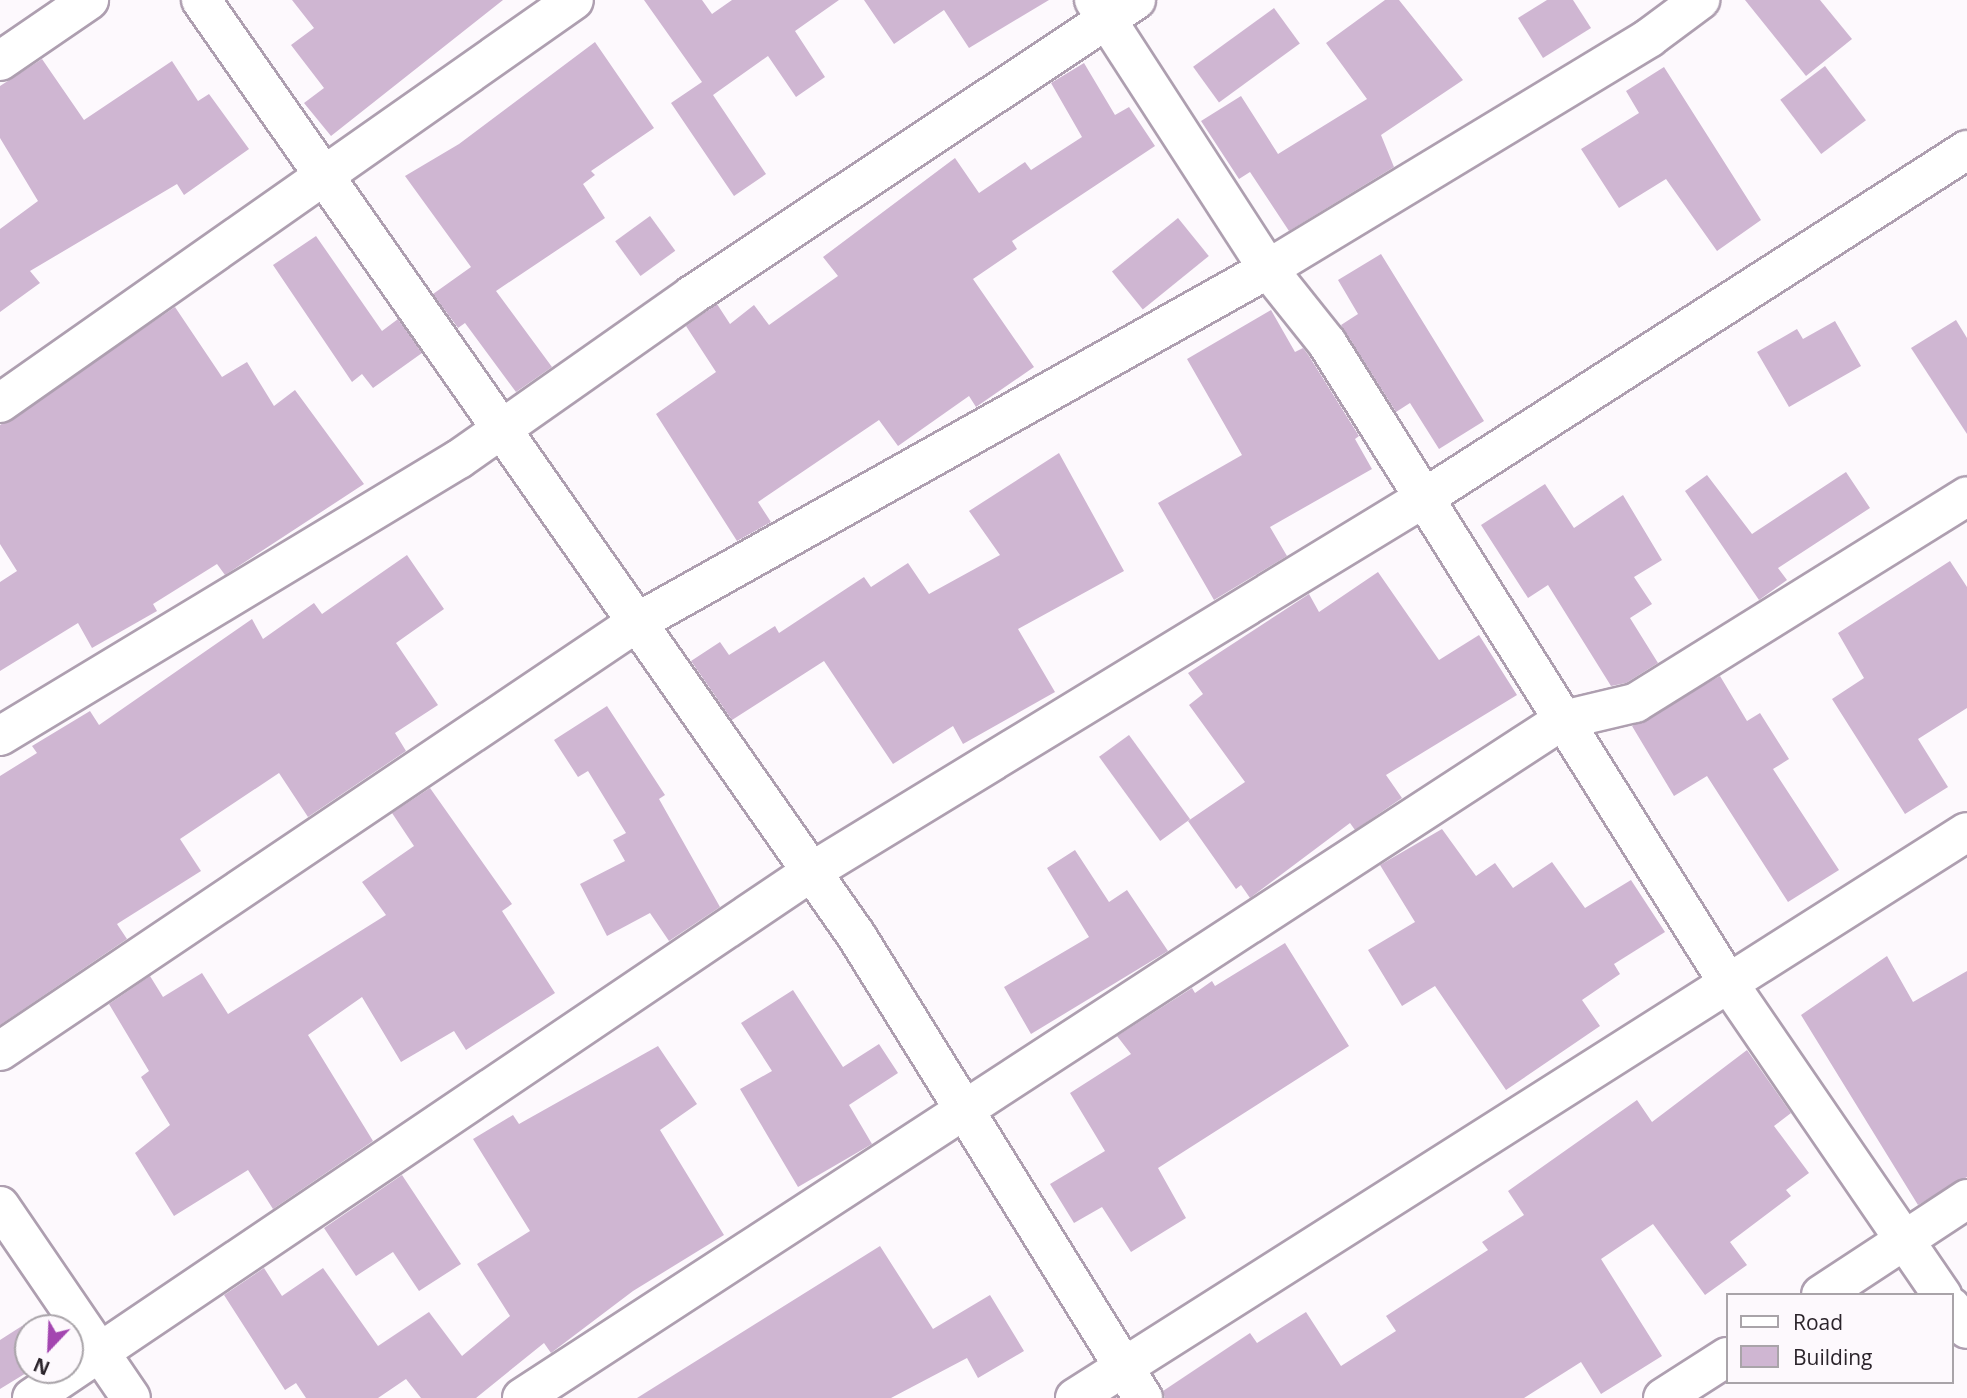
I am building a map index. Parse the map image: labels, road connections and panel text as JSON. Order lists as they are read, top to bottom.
{
  "legend": ["Road", "Building"],
  "north": "bottom left"
}
